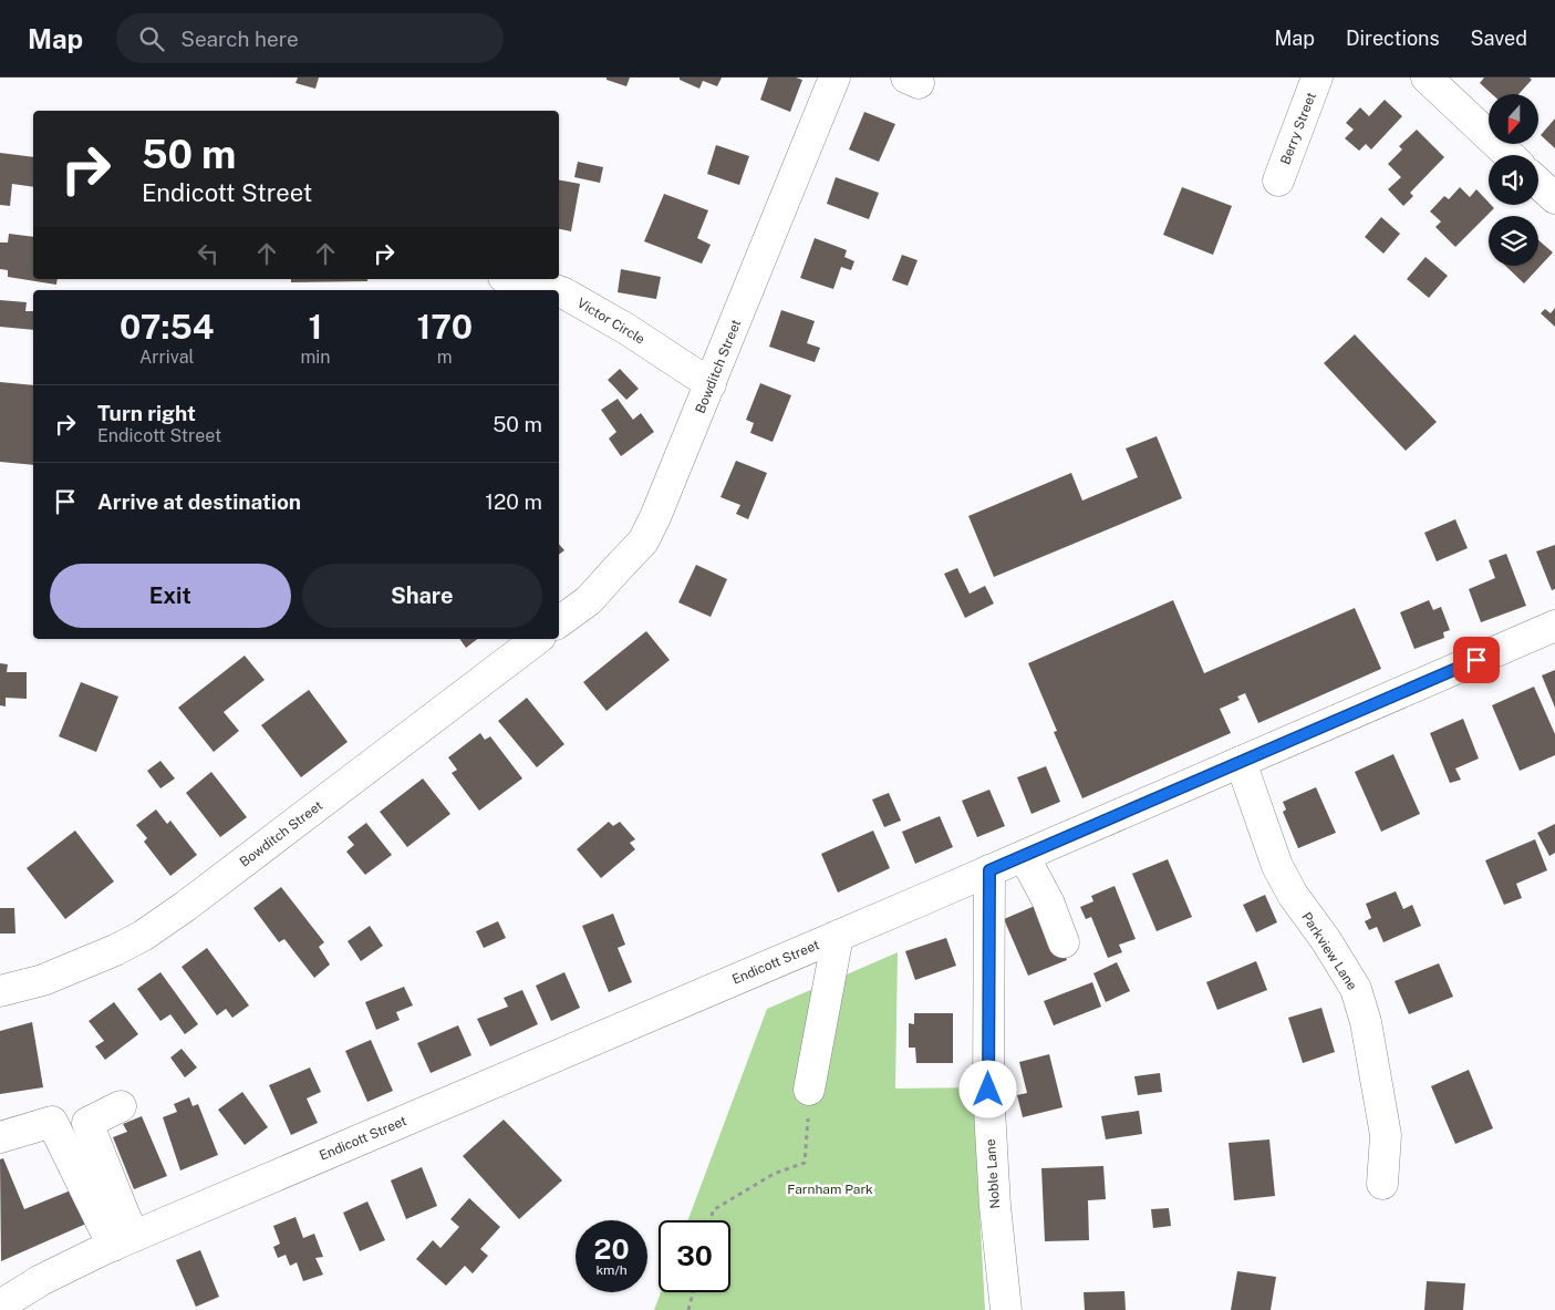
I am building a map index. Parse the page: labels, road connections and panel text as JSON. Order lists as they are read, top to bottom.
{
  "streets": {
    "street": [
      "Berry Street",
      "Victor Circle",
      "Bowditch Street",
      "Parkview Lane",
      "Endicott Street",
      "Noble Lane"
    ]
  },
  "crossings": [
    ["Victor Circle", "Bowditch Street"],
    ["Parkview Lane", "Endicott Street"],
    ["Endicott Street", "Noble Lane"]
  ],
  "parks": ["Farnham Park"],
  "north": "bottom",
  "page": {
    "header": "Map",
    "search": "Search here",
    "nav": ["Map", "Directions", "Saved"],
    "turn": ["50 m", "Endicott Street"],
    "eta": [
      "07:54",
      "Arrival",
      "1",
      "min",
      "170",
      "m"
    ],
    "list": [
      {
        "name": "Turn right",
        "note": "Endicott Street",
        "value": "50 m"
      },
      {
        "name": "Arrive at destination",
        "value": "120 m"
      }
    ],
    "buttons": ["Exit", "Share"],
    "speed": "20 km/h",
    "limit": "30"
  }
}
